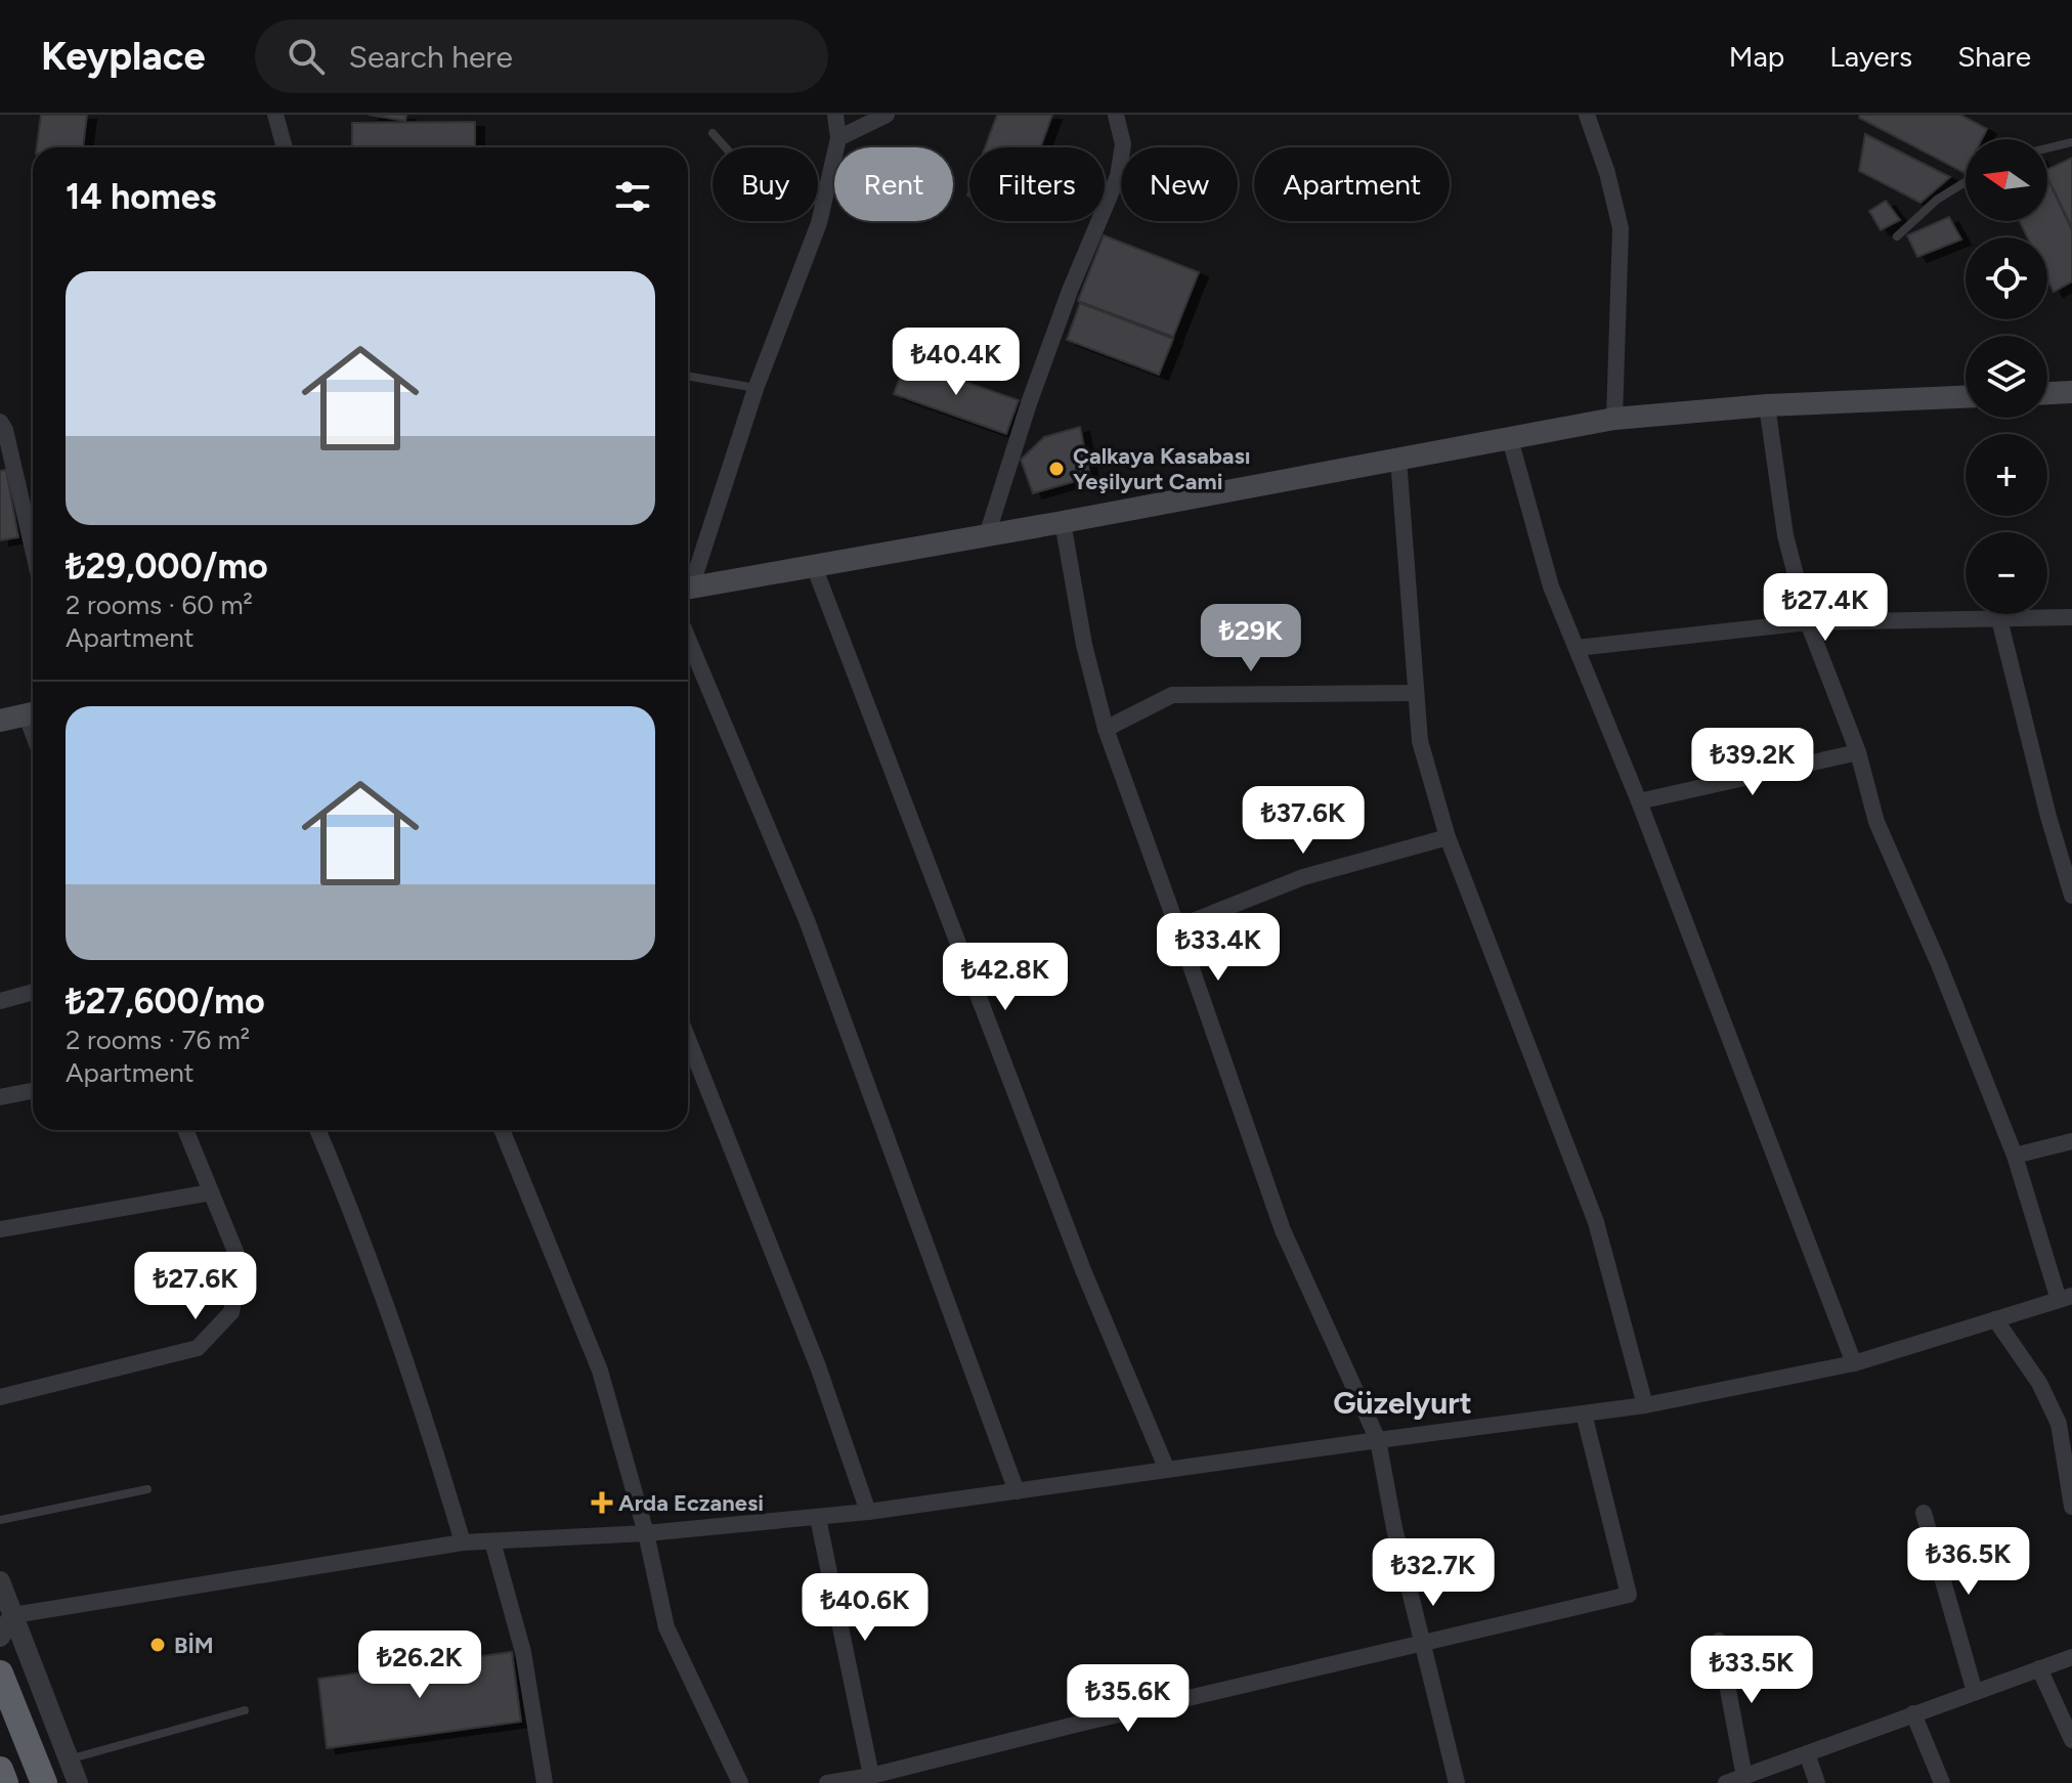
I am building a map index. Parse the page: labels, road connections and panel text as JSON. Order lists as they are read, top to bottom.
{
  "districts": ["Güzelyurt"],
  "places": {
    "other": ["Çalkaya Kasabası Yeşilyurt Cami", "BİM"],
    "health": ["Arda Eczanesi"]
  },
  "north": "left",
  "page": {
    "header": "Keyplace",
    "search": "Search here",
    "nav": ["Map", "Layers", "Share"],
    "map_buttons": ["+", "−"],
    "chip": [
      "Buy",
      "Rent",
      "Filters",
      "New",
      "Apartment"
    ],
    "heading": "14 homes",
    "list": [
      {
        "name": "₺29,000/mo",
        "note": "2 rooms · 60 m² · Apartment"
      },
      {
        "name": "₺27,600/mo",
        "note": "2 rooms · 76 m² · Apartment"
      }
    ],
    "price": [
      "₺40.4K",
      "₺27.4K",
      "₺29K",
      "₺39.2K",
      "₺37.6K",
      "₺33.4K",
      "₺42.8K",
      "₺27.6K",
      "₺36.5K",
      "₺32.7K",
      "₺40.6K",
      "₺26.2K",
      "₺33.5K",
      "₺35.6K"
    ]
  }
}
